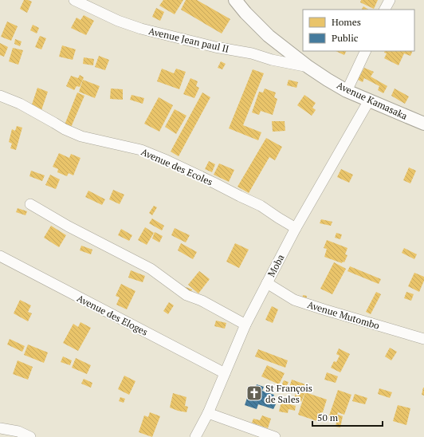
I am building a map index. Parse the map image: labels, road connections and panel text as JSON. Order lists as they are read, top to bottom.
{
  "streets": {
    "street": [
      "Avenue Jean paul II",
      "Avenue Kamasaka",
      "Avenue des Ecoles",
      "Moba",
      "Avenue des Eloges",
      "Avenue Mutombo"
    ]
  },
  "crossings": [
    ["Avenue Jean paul II", "Avenue Kamasaka"],
    ["Avenue Kamasaka", "Moba"],
    ["Avenue des Ecoles", "Moba"],
    ["Moba", "Avenue des Eloges"],
    ["Moba", "Avenue Mutombo"]
  ],
  "places": {
    "church": ["St François de Sales"]
  },
  "legend": ["Homes", "Public"],
  "scale_bar": "50 m"
}
